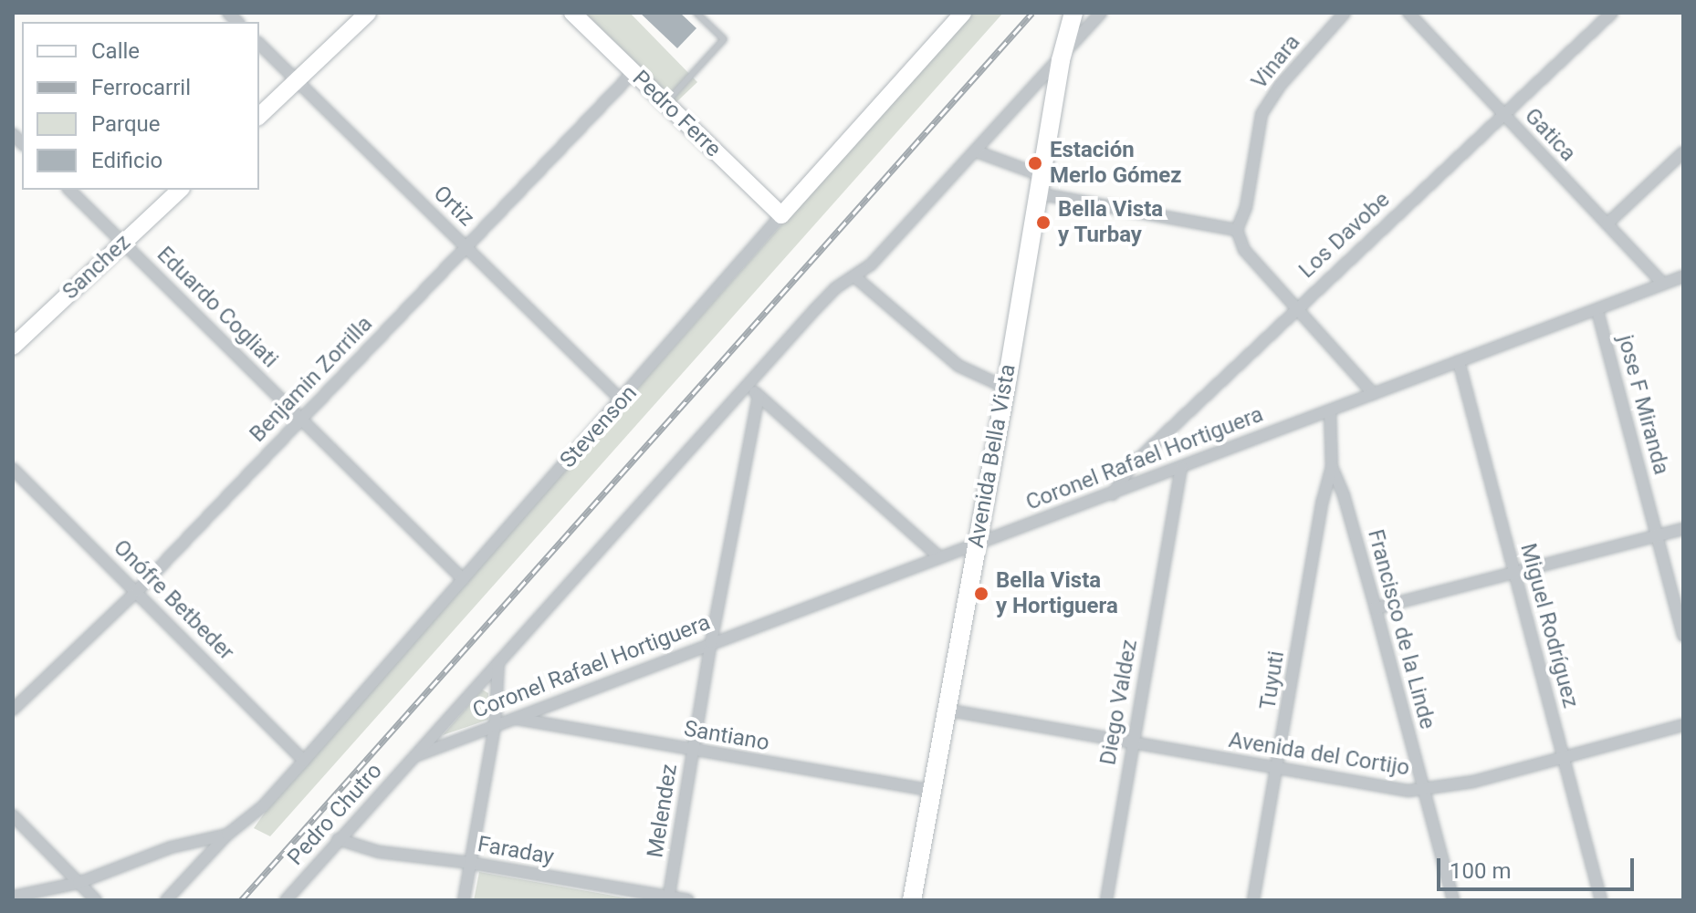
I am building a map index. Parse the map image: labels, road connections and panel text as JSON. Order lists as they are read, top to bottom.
{
  "streets": {
    "main road": ["Avenida Bella Vista"],
    "street": [
      "Vinara",
      "Pedro Ferre",
      "Gatica",
      "Ortiz",
      "Los Davobe",
      "Sanchez",
      "Eduardo Cogliati",
      "Benjamin Zorrilla",
      "jose F Miranda",
      "Stevenson",
      "Coronel Rafael Hortiguera",
      "Onófre Betbeder",
      "Miguel Rodríguez",
      "Francisco de la Linde",
      "Tuyuti",
      "Diego Valdez",
      "Santiano",
      "Avenida del Cortijo",
      "Melendez",
      "Pedro Chutro",
      "Faraday"
    ]
  },
  "crossings": [
    ["Pedro Ferre", "Benjamin Zorrilla"],
    ["Pedro Ferre", "Stevenson"],
    ["Gatica", "Los Davobe"],
    ["Gatica", "Coronel Rafael Hortiguera"],
    ["Ortiz", "Benjamin Zorrilla"],
    ["Ortiz", "Stevenson"],
    ["Los Davobe", "Coronel Rafael Hortiguera"],
    ["Sanchez", "Eduardo Cogliati"],
    ["Eduardo Cogliati", "Benjamin Zorrilla"],
    ["Eduardo Cogliati", "Stevenson"],
    ["Benjamin Zorrilla", "Onófre Betbeder"],
    ["jose F Miranda", "Coronel Rafael Hortiguera"],
    ["Stevenson", "Onófre Betbeder"],
    ["Avenida Bella Vista", "Coronel Rafael Hortiguera"],
    ["Avenida Bella Vista", "Santiano"],
    ["Avenida Bella Vista", "Avenida del Cortijo"],
    ["Coronel Rafael Hortiguera", "Miguel Rodríguez"],
    ["Coronel Rafael Hortiguera", "Francisco de la Linde"],
    ["Coronel Rafael Hortiguera", "Diego Valdez"],
    ["Coronel Rafael Hortiguera", "Santiano"],
    ["Coronel Rafael Hortiguera", "Melendez"],
    ["Coronel Rafael Hortiguera", "Pedro Chutro"],
    ["Miguel Rodríguez", "Avenida del Cortijo"],
    ["Francisco de la Linde", "Tuyuti"],
    ["Francisco de la Linde", "Avenida del Cortijo"],
    ["Tuyuti", "Avenida del Cortijo"],
    ["Diego Valdez", "Avenida del Cortijo"],
    ["Santiano", "Melendez"],
    ["Melendez", "Faraday"],
    ["Pedro Chutro", "Faraday"]
  ],
  "places": ["Estación Merlo Gómez", "Bella Vista y Turbay", "Bella Vista y Hortiguera"],
  "legend": [
    "Calle",
    "Ferrocarril",
    "Parque",
    "Edificio"
  ],
  "scale_bar": "100 m"
}
